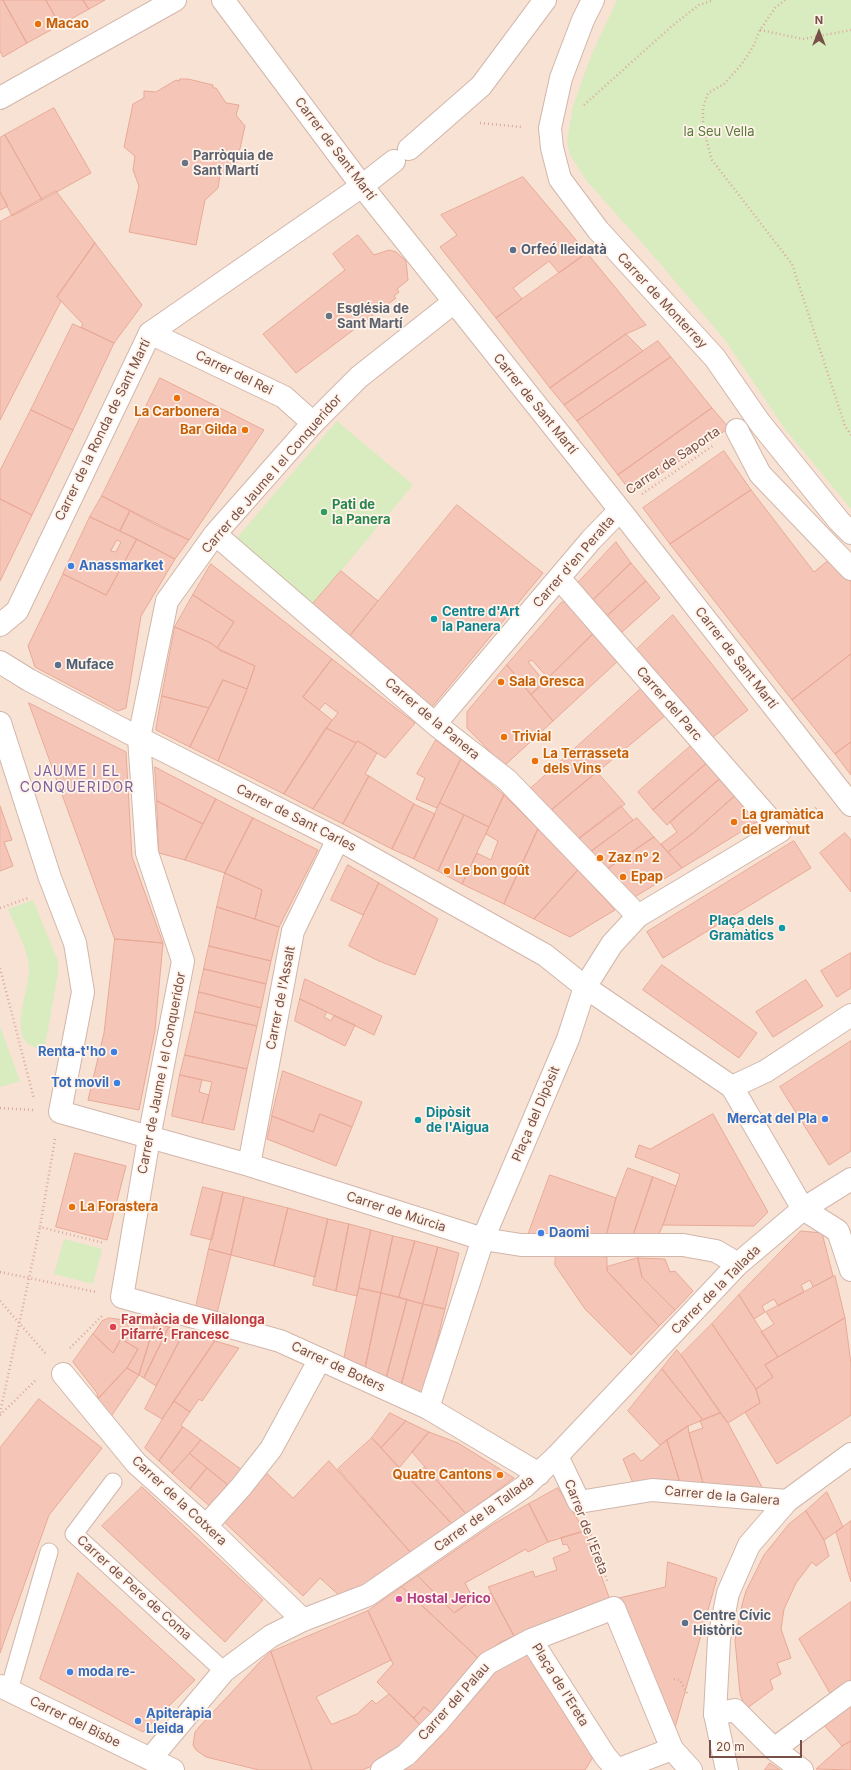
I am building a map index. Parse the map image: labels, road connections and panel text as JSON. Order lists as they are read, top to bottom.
{
  "streets": {
    "street": [
      "Carrer de Sant Martí",
      "Carrer de Monterrey",
      "Carrer del Rei",
      "Carrer de la Ronda de Sant Martí",
      "Carrer de Jaume I el Conqueridor",
      "Carrer d'en Peralta",
      "Carrer del Parc",
      "Carrer de la Panera",
      "Carrer de Sant Carles",
      "Carrer de l'Assalt",
      "Plaça del Dipòsit",
      "Carrer de Múrcia",
      "Carrer de la Tallada",
      "Carrer de Boters",
      "Carrer de la Galera",
      "Carrer de la Cotxera",
      "Carrer de l'Ereta",
      "Plaça de l'Ereta",
      "Carrer del Palau",
      "Carrer del Bisbe"
    ],
    "lane": ["Carrer de Pere de Coma"],
    "path": ["Carrer de Saporta"]
  },
  "crossings": [
    ["Carrer de Sant Martí", "Carrer de la Ronda de Sant Martí"],
    ["Carrer de Sant Martí", "Carrer de Saporta"],
    ["Carrer de Sant Martí", "Carrer de Jaume I el Conqueridor"],
    ["Carrer de Sant Martí", "Carrer d'en Peralta"],
    ["Carrer del Rei", "Carrer de la Ronda de Sant Martí"],
    ["Carrer del Rei", "Carrer de Jaume I el Conqueridor"],
    ["Carrer de Saporta", "Carrer d'en Peralta"],
    ["Carrer de Jaume I el Conqueridor", "Carrer de la Panera"],
    ["Carrer de Jaume I el Conqueridor", "Carrer de Sant Carles"],
    ["Carrer de Jaume I el Conqueridor", "Carrer de Múrcia"],
    ["Carrer de Jaume I el Conqueridor", "Carrer de Boters"],
    ["Carrer d'en Peralta", "Carrer del Parc"],
    ["Carrer d'en Peralta", "Carrer de la Panera"],
    ["Carrer de Sant Carles", "Carrer de l'Assalt"],
    ["Carrer de Sant Carles", "Plaça del Dipòsit"],
    ["Carrer de l'Assalt", "Carrer de Múrcia"],
    ["Plaça del Dipòsit", "Carrer de Múrcia"],
    ["Plaça del Dipòsit", "Carrer de Boters"],
    ["Carrer de Múrcia", "Carrer de la Tallada"],
    ["Carrer de la Tallada", "Carrer de Boters"],
    ["Carrer de la Tallada", "Carrer de la Cotxera"],
    ["Carrer de la Tallada", "Carrer de l'Ereta"],
    ["Carrer de la Tallada", "Carrer de Pere de Coma"],
    ["Carrer de la Tallada", "Carrer del Bisbe"],
    ["Carrer de la Galera", "Carrer de l'Ereta"],
    ["Plaça de l'Ereta", "Carrer del Palau"]
  ],
  "districts": ["JAUME I EL CONQUERIDOR"],
  "parks": ["la Seu Vella"],
  "places": [
    "Macao",
    "Parròquia de Sant Martí",
    "Orfeó lleidatà",
    "Església de Sant Martí",
    "La Carbonera",
    "Bar Gilda",
    "Pati de la Panera",
    "Anassmarket",
    "Centre d'Art la Panera",
    "Muface",
    "Sala Gresca",
    "Trivial",
    "La Terrasseta dels Vins",
    "La gramàtica del vermut",
    "Zaz n° 2",
    "Le bon goût",
    "Epap",
    "Plaça dels Gramàtics",
    "Renta-t'ho",
    "Tot movil",
    "Mercat del Pla",
    "Dipòsit de l'Aigua",
    "La Forastera",
    "Daomi",
    "Farmàcia de Villalonga Pifarré, Francesc",
    "Quatre Cantons",
    "Hostal Jerico",
    "Centre Cívic Històric",
    "moda re-",
    "Apiteràpia Lleida"
  ],
  "scale_bar": "20 m",
  "north": "top"
}
